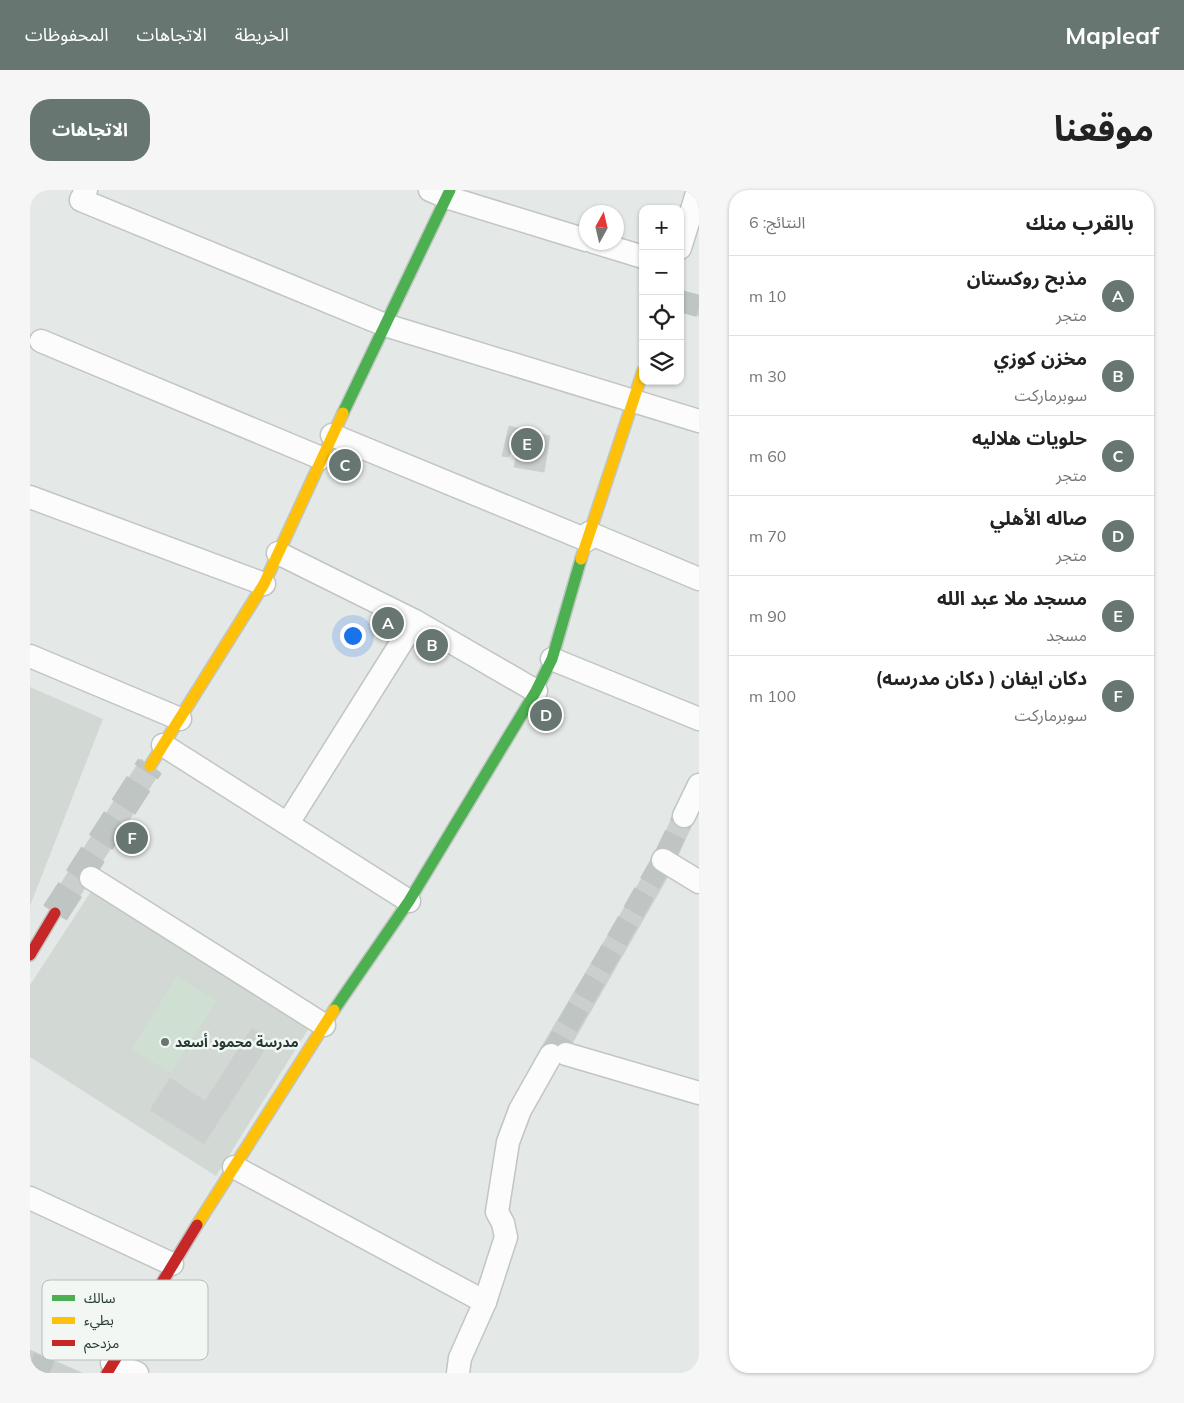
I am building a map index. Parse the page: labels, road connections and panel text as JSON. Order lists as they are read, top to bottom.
{
  "places": ["مدرسة محمود أسعد"],
  "legend": ["سالك", "بطيء", "مزدحم"],
  "north": "top",
  "page": {
    "header": "Mapleaf",
    "nav": ["الخريطة", "الاتجاهات", "المحفوظات"],
    "title": "موقعنا",
    "buttons": "الاتجاهات",
    "heading": ["بالقرب منك", "النتائج: 6"],
    "map_buttons": ["+", "−"],
    "list": [
      {
        "mark": "A",
        "name": "مذبح روكستان",
        "note": "متجر",
        "value": "10 m"
      },
      {
        "mark": "B",
        "name": "مخزن كوزي",
        "note": "سوبرماركت",
        "value": "30 m"
      },
      {
        "mark": "C",
        "name": "حلويات هلاليه",
        "note": "متجر",
        "value": "60 m"
      },
      {
        "mark": "D",
        "name": "صاله الأهلي",
        "note": "متجر",
        "value": "70 m"
      },
      {
        "mark": "E",
        "name": "مسجد ملا عبد الله",
        "note": "مسجد",
        "value": "90 m"
      },
      {
        "mark": "F",
        "name": "دكان ايفان ( دكان مدرسه)",
        "note": "سوبرماركت",
        "value": "100 m"
      }
    ],
    "pins": [
      "E",
      "C",
      "A",
      "B",
      "D",
      "F"
    ]
  }
}
